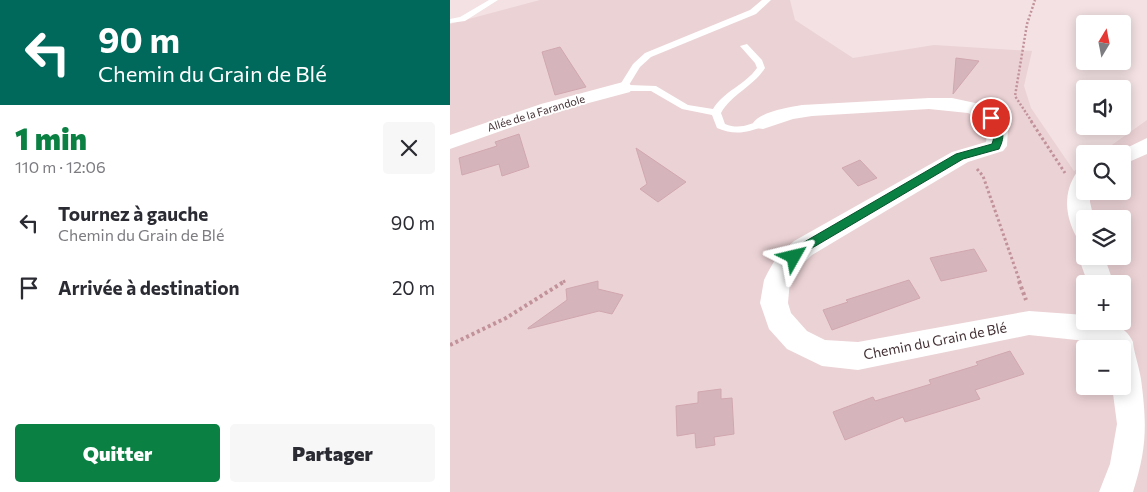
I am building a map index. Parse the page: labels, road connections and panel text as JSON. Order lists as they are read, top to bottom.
{
  "streets": {
    "street": ["Allée de la Farandole", "Chemin du Grain de Blé"]
  },
  "north": "top",
  "page": {
    "turn": ["90 m", "Chemin du Grain de Blé"],
    "map_buttons": ["+", "−"],
    "heading": ["1 min", "110 m · 12:06"],
    "list": [
      {
        "name": "Tournez à gauche",
        "note": "Chemin du Grain de Blé",
        "value": "90 m"
      },
      {
        "name": "Arrivée à destination",
        "value": "20 m"
      }
    ],
    "buttons": ["Quitter", "Partager"]
  }
}
